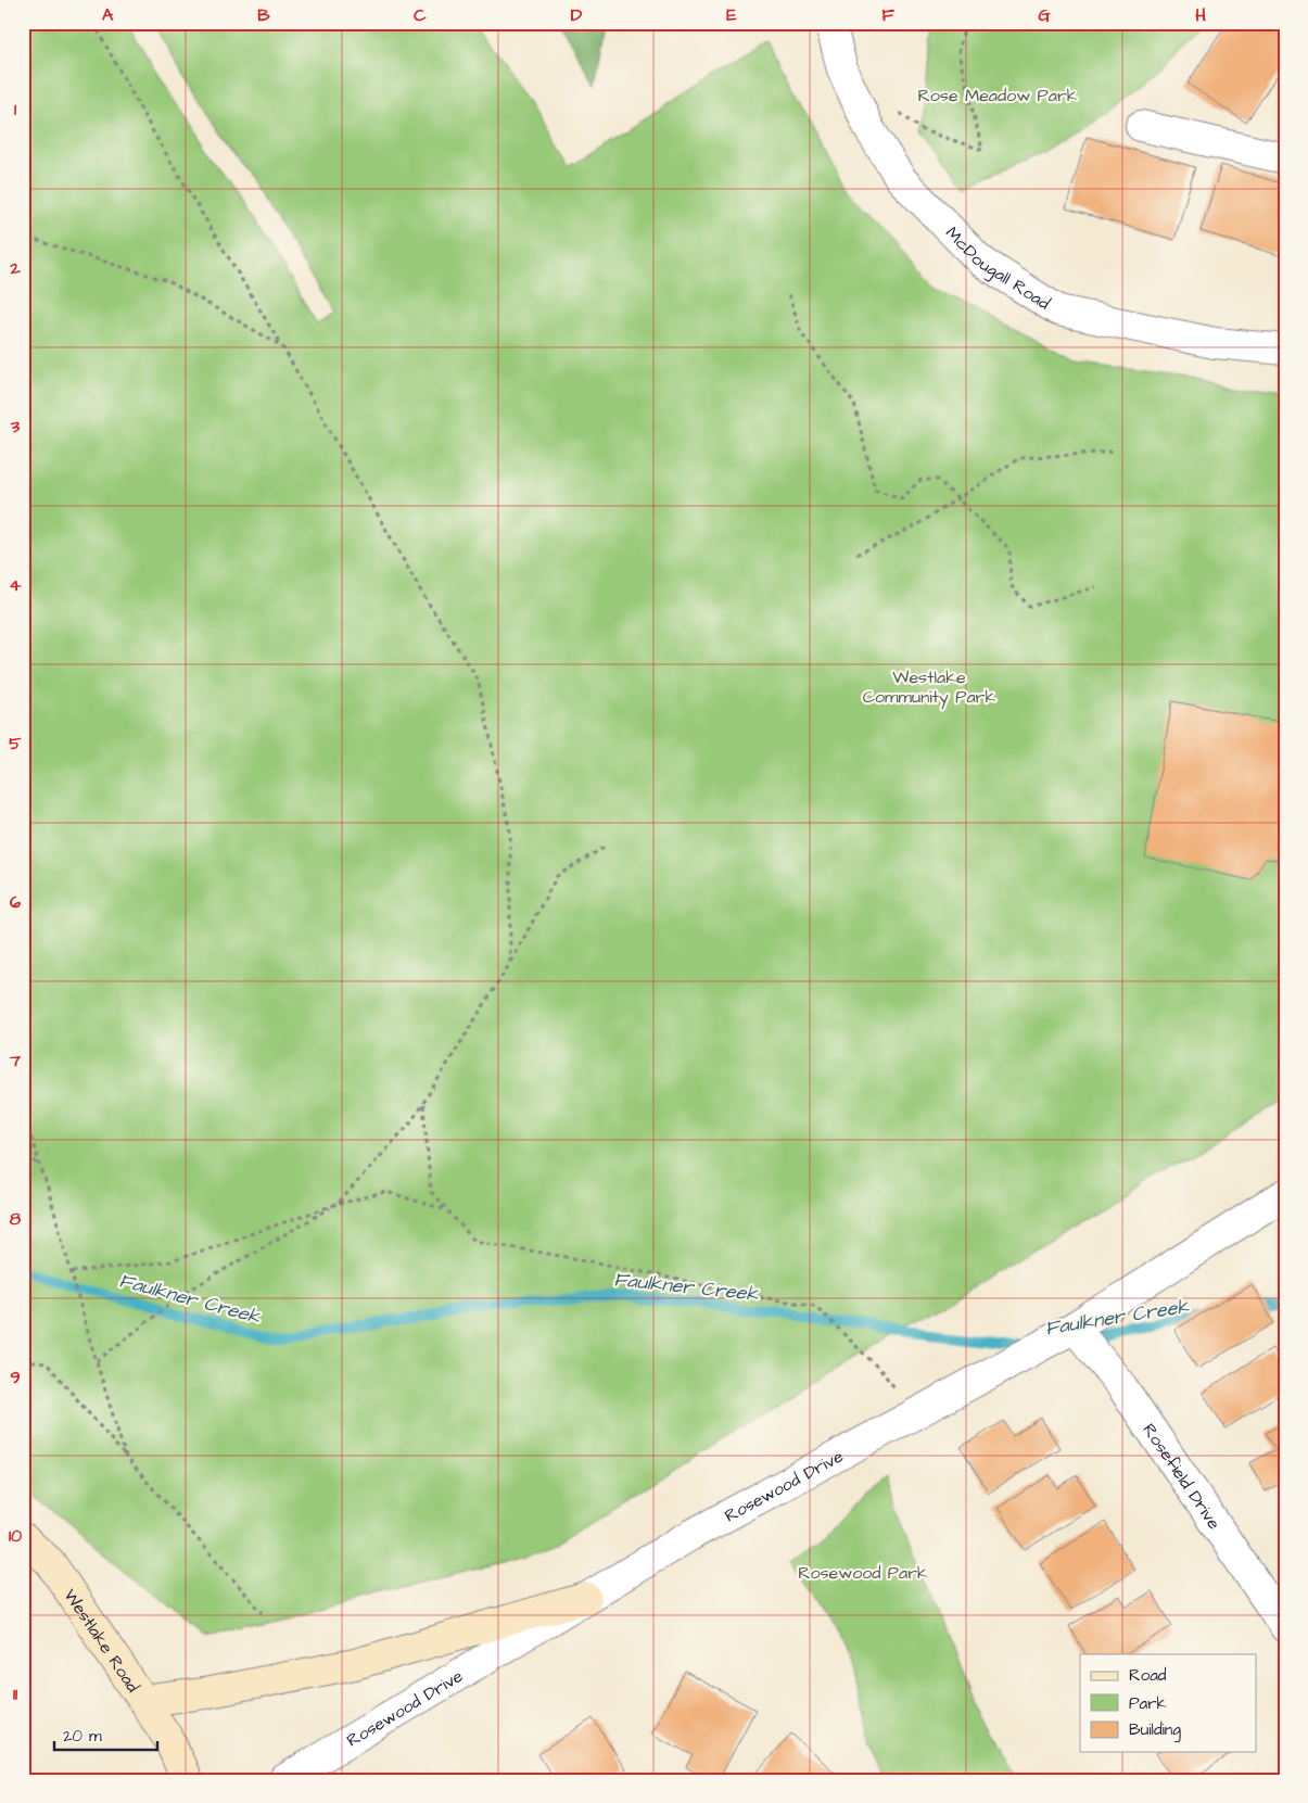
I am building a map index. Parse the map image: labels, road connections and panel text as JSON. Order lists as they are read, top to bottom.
{
  "streets": {
    "main road": ["Westlake Road"],
    "street": ["McDougall Road", "Rosefield Drive", "Rosewood Drive"]
  },
  "crossings": [
    ["Rosefield Drive", "Rosewood Drive"]
  ],
  "water": ["Faulkner Creek"],
  "parks": ["Rose Meadow Park", "Westlake Community Park", "Rosewood Park"],
  "legend": ["Road", "Park", "Building"],
  "scale_bar": "20 m",
  "grid": {
    "columns": [
      "A",
      "B",
      "C",
      "D",
      "E",
      "F",
      "G",
      "H"
    ],
    "rows": [
      "1",
      "2",
      "3",
      "4",
      "5",
      "6",
      "7",
      "8",
      "9",
      "10",
      "11"
    ]
  }
}
